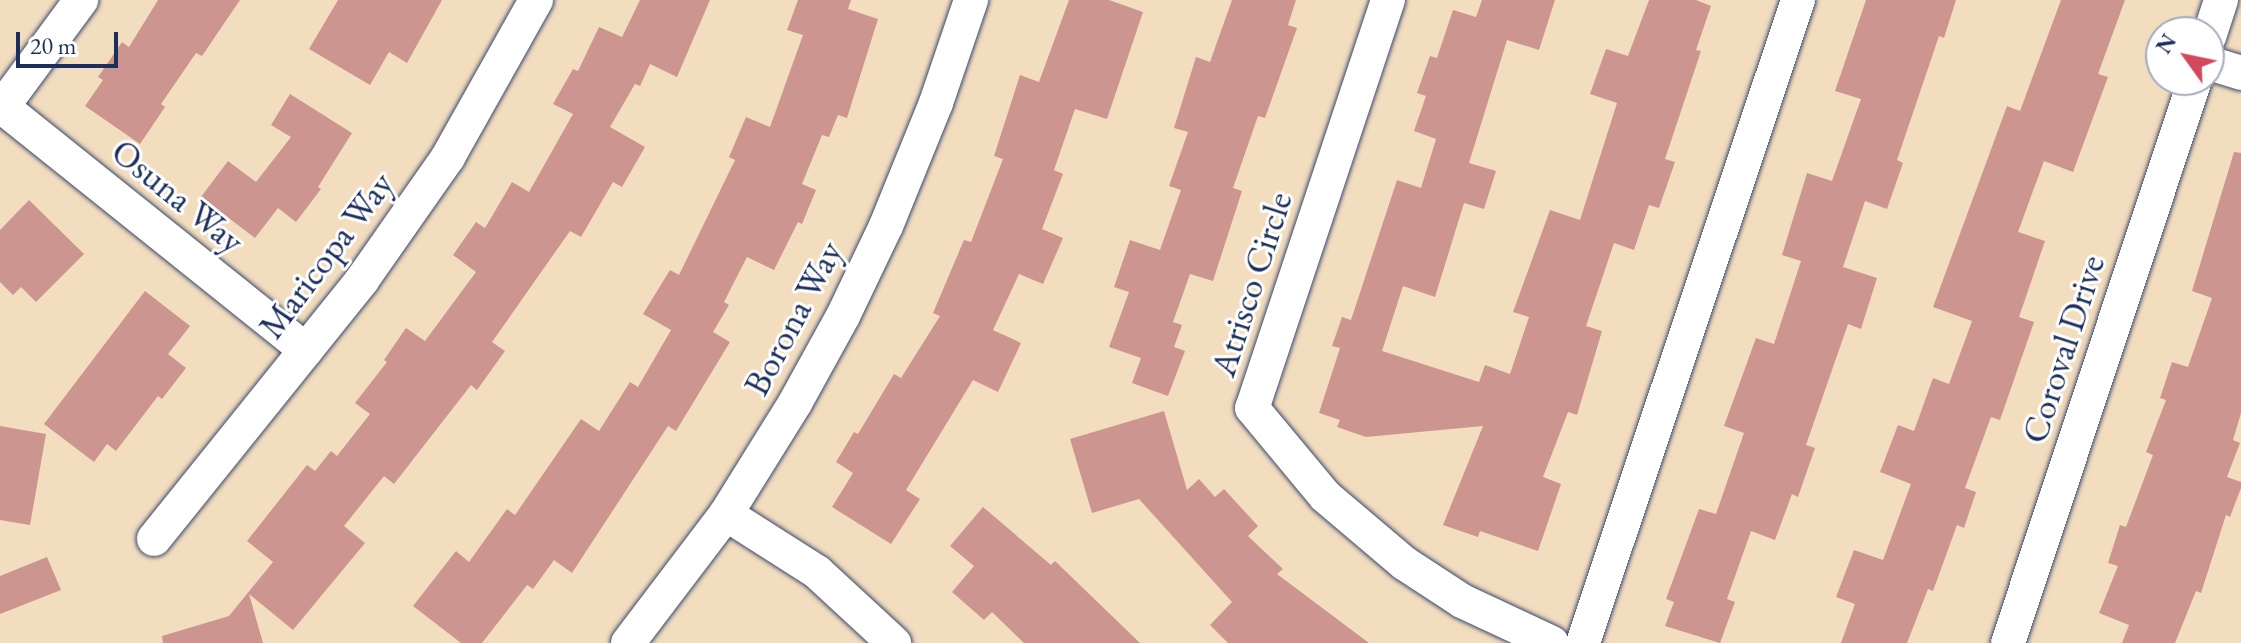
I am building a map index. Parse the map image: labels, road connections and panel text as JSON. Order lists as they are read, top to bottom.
{
  "streets": {
    "street": [
      "Osuna Way",
      "Maricopa Way",
      "Atrisco Circle",
      "Borona Way",
      "Coroval Drive"
    ]
  },
  "crossings": [
    ["Osuna Way", "Maricopa Way"]
  ],
  "scale_bar": "20 m",
  "north": "top left"
}
